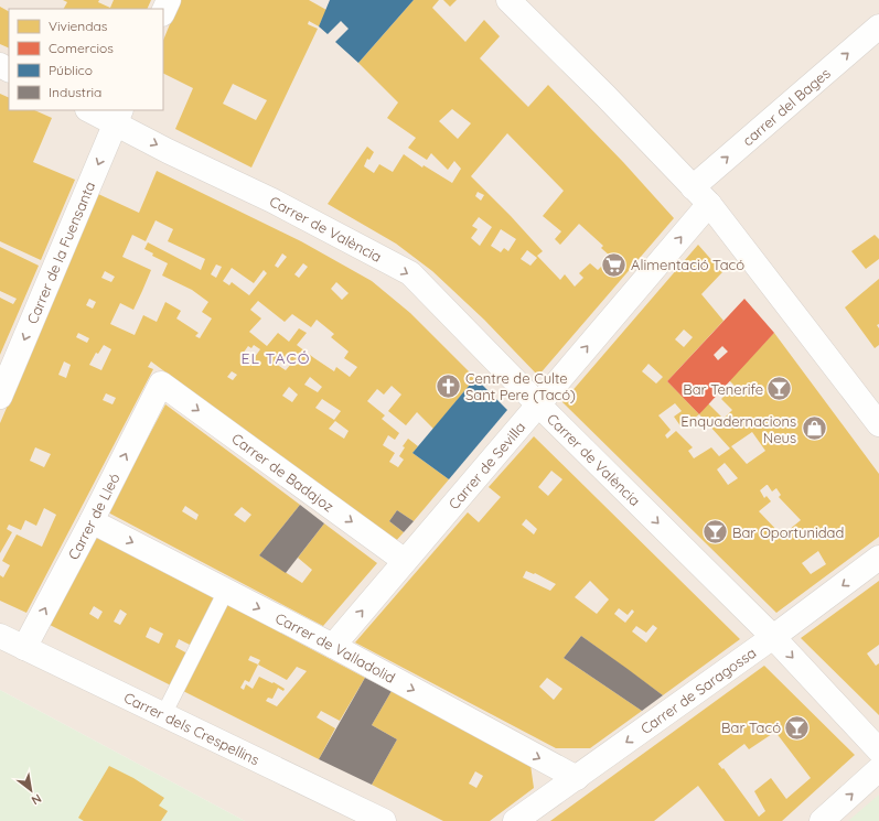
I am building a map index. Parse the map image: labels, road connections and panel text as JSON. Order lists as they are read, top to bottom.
{
  "streets": {
    "street": [
      "carrer del Bages",
      "Carrer de València",
      "Carrer de la Fuensanta",
      "Carrer de Sevilla",
      "Carrer de Badajoz",
      "Carrer de Lleó",
      "Carrer de Valladolid",
      "Carrer de Saragossa",
      "Carrer dels Crespellins"
    ]
  },
  "crossings": [
    ["carrer del Bages", "Carrer de Sevilla"],
    ["Carrer de València", "Carrer de la Fuensanta"],
    ["Carrer de València", "Carrer de Sevilla"],
    ["Carrer de València", "Carrer de Saragossa"],
    ["Carrer de Sevilla", "Carrer de Badajoz"],
    ["Carrer de Sevilla", "Carrer de Valladolid"],
    ["Carrer de Badajoz", "Carrer de Lleó"],
    ["Carrer de Lleó", "Carrer de Valladolid"],
    ["Carrer de Lleó", "Carrer dels Crespellins"],
    ["Carrer de Valladolid", "Carrer de Saragossa"]
  ],
  "one_way": [
    "carrer del Bages",
    "Carrer de València",
    "Carrer de la Fuensanta",
    "Carrer de Sevilla",
    "Carrer de Badajoz",
    "Carrer de Lleó",
    "Carrer de Valladolid",
    "Carrer de Saragossa"
  ],
  "districts": ["EL TACÓ"],
  "places": {
    "supermarket": ["Alimentació Tacó"],
    "church": ["Centre de Culte Sant Pere (Tacó)"],
    "bar": ["Bar Tenerife", "Bar Oportunidad", "Bar Tacó"],
    "shop": ["Enquadernacions Neus"]
  },
  "legend": [
    "Viviendas",
    "Comercios",
    "Público",
    "Industria"
  ],
  "north": "bottom right"
}
